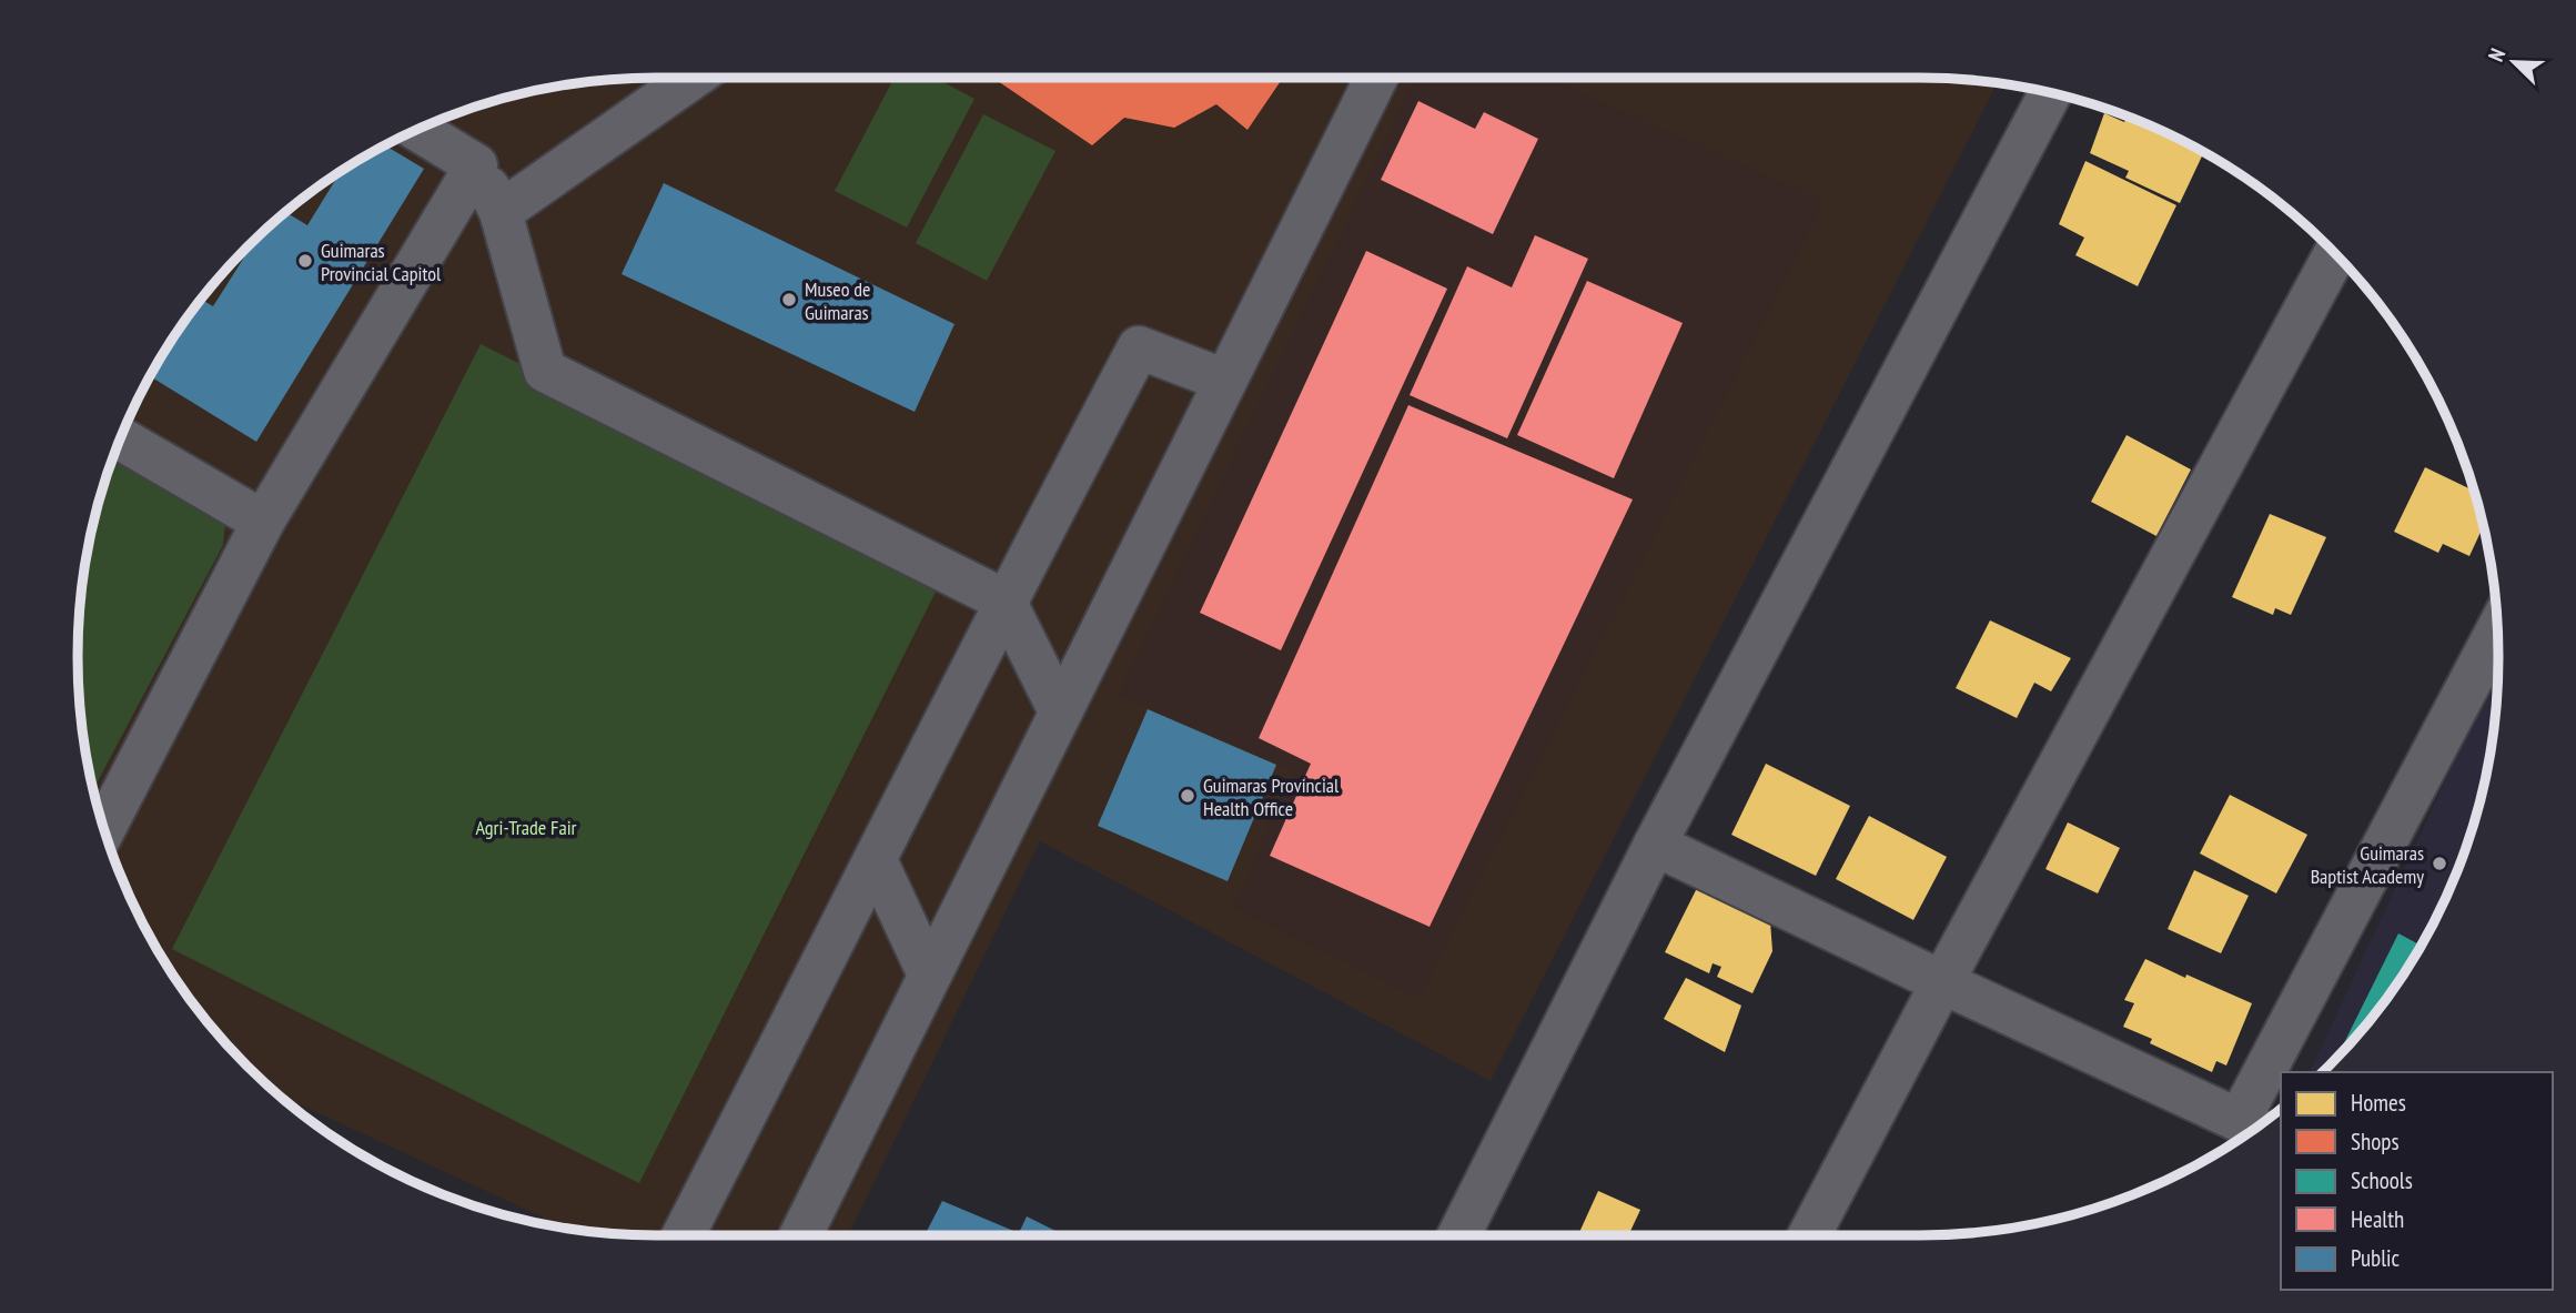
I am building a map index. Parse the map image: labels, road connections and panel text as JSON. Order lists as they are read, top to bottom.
{
  "parks": ["Agri-Trade Fair"],
  "places": [
    "Guimaras Provincial Capitol",
    "Museo de Guimaras",
    "Guimaras Provincial Health Office",
    "Guimaras Baptist Academy"
  ],
  "legend": [
    "Homes",
    "Shops",
    "Schools",
    "Health",
    "Public"
  ],
  "north": "top left"
}
